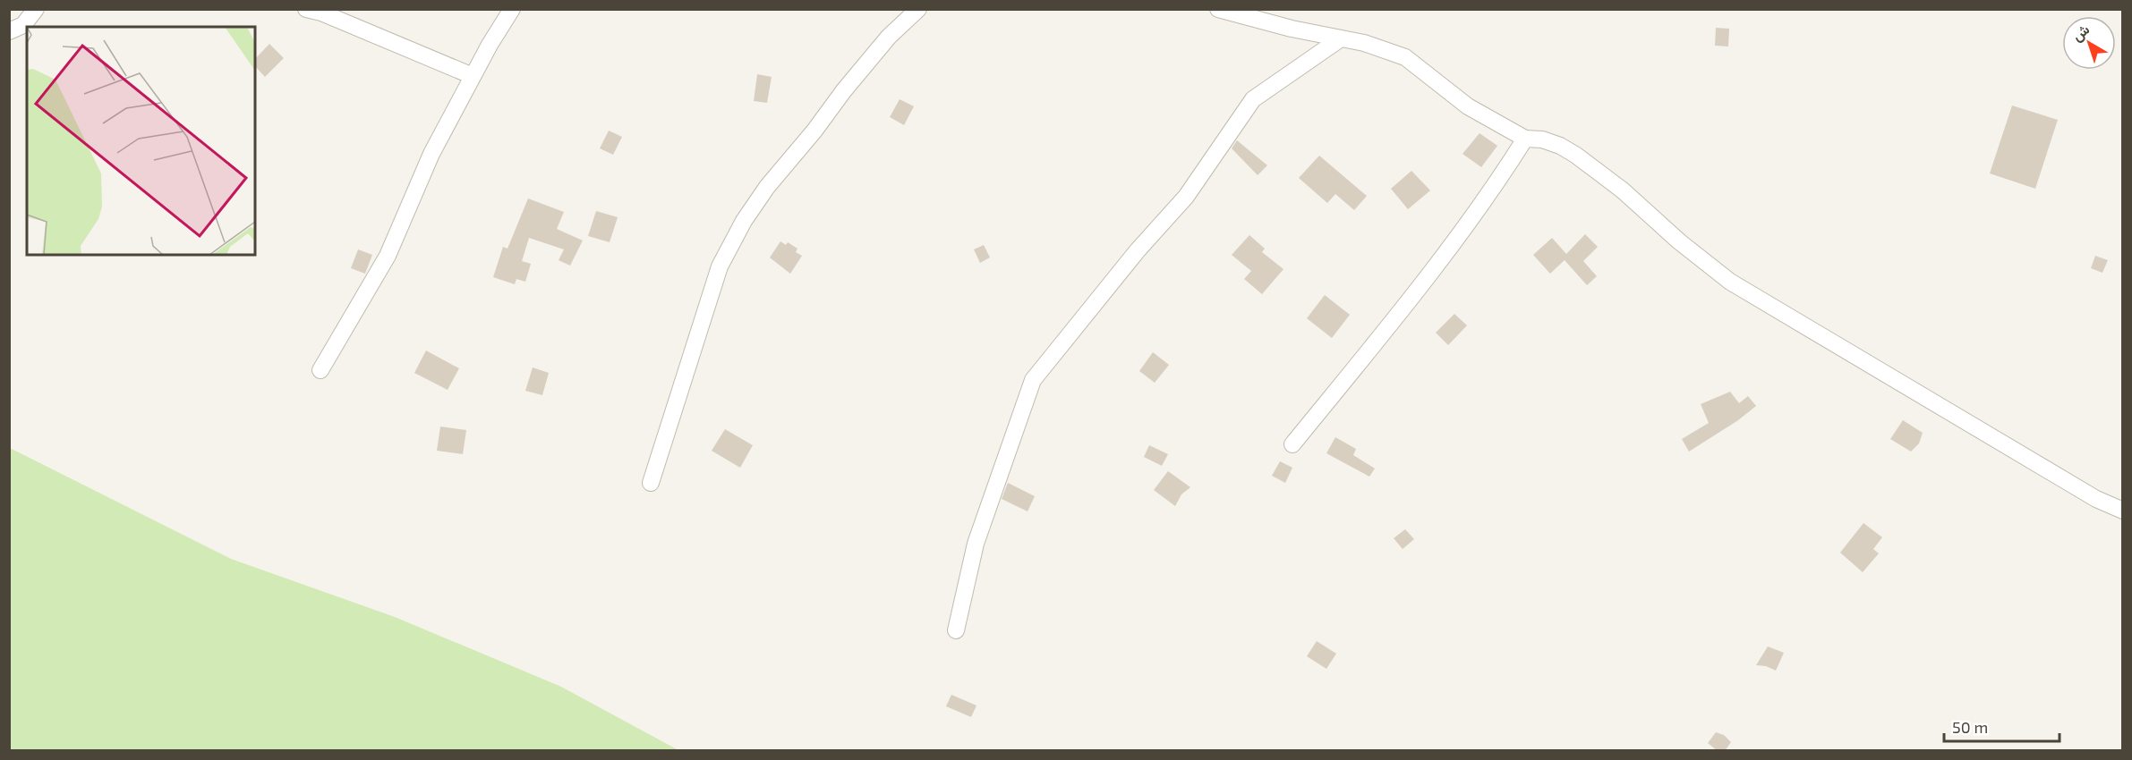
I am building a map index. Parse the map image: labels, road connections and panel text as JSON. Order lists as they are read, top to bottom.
{
  "scale_bar": "50 m",
  "north": "top left"
}
